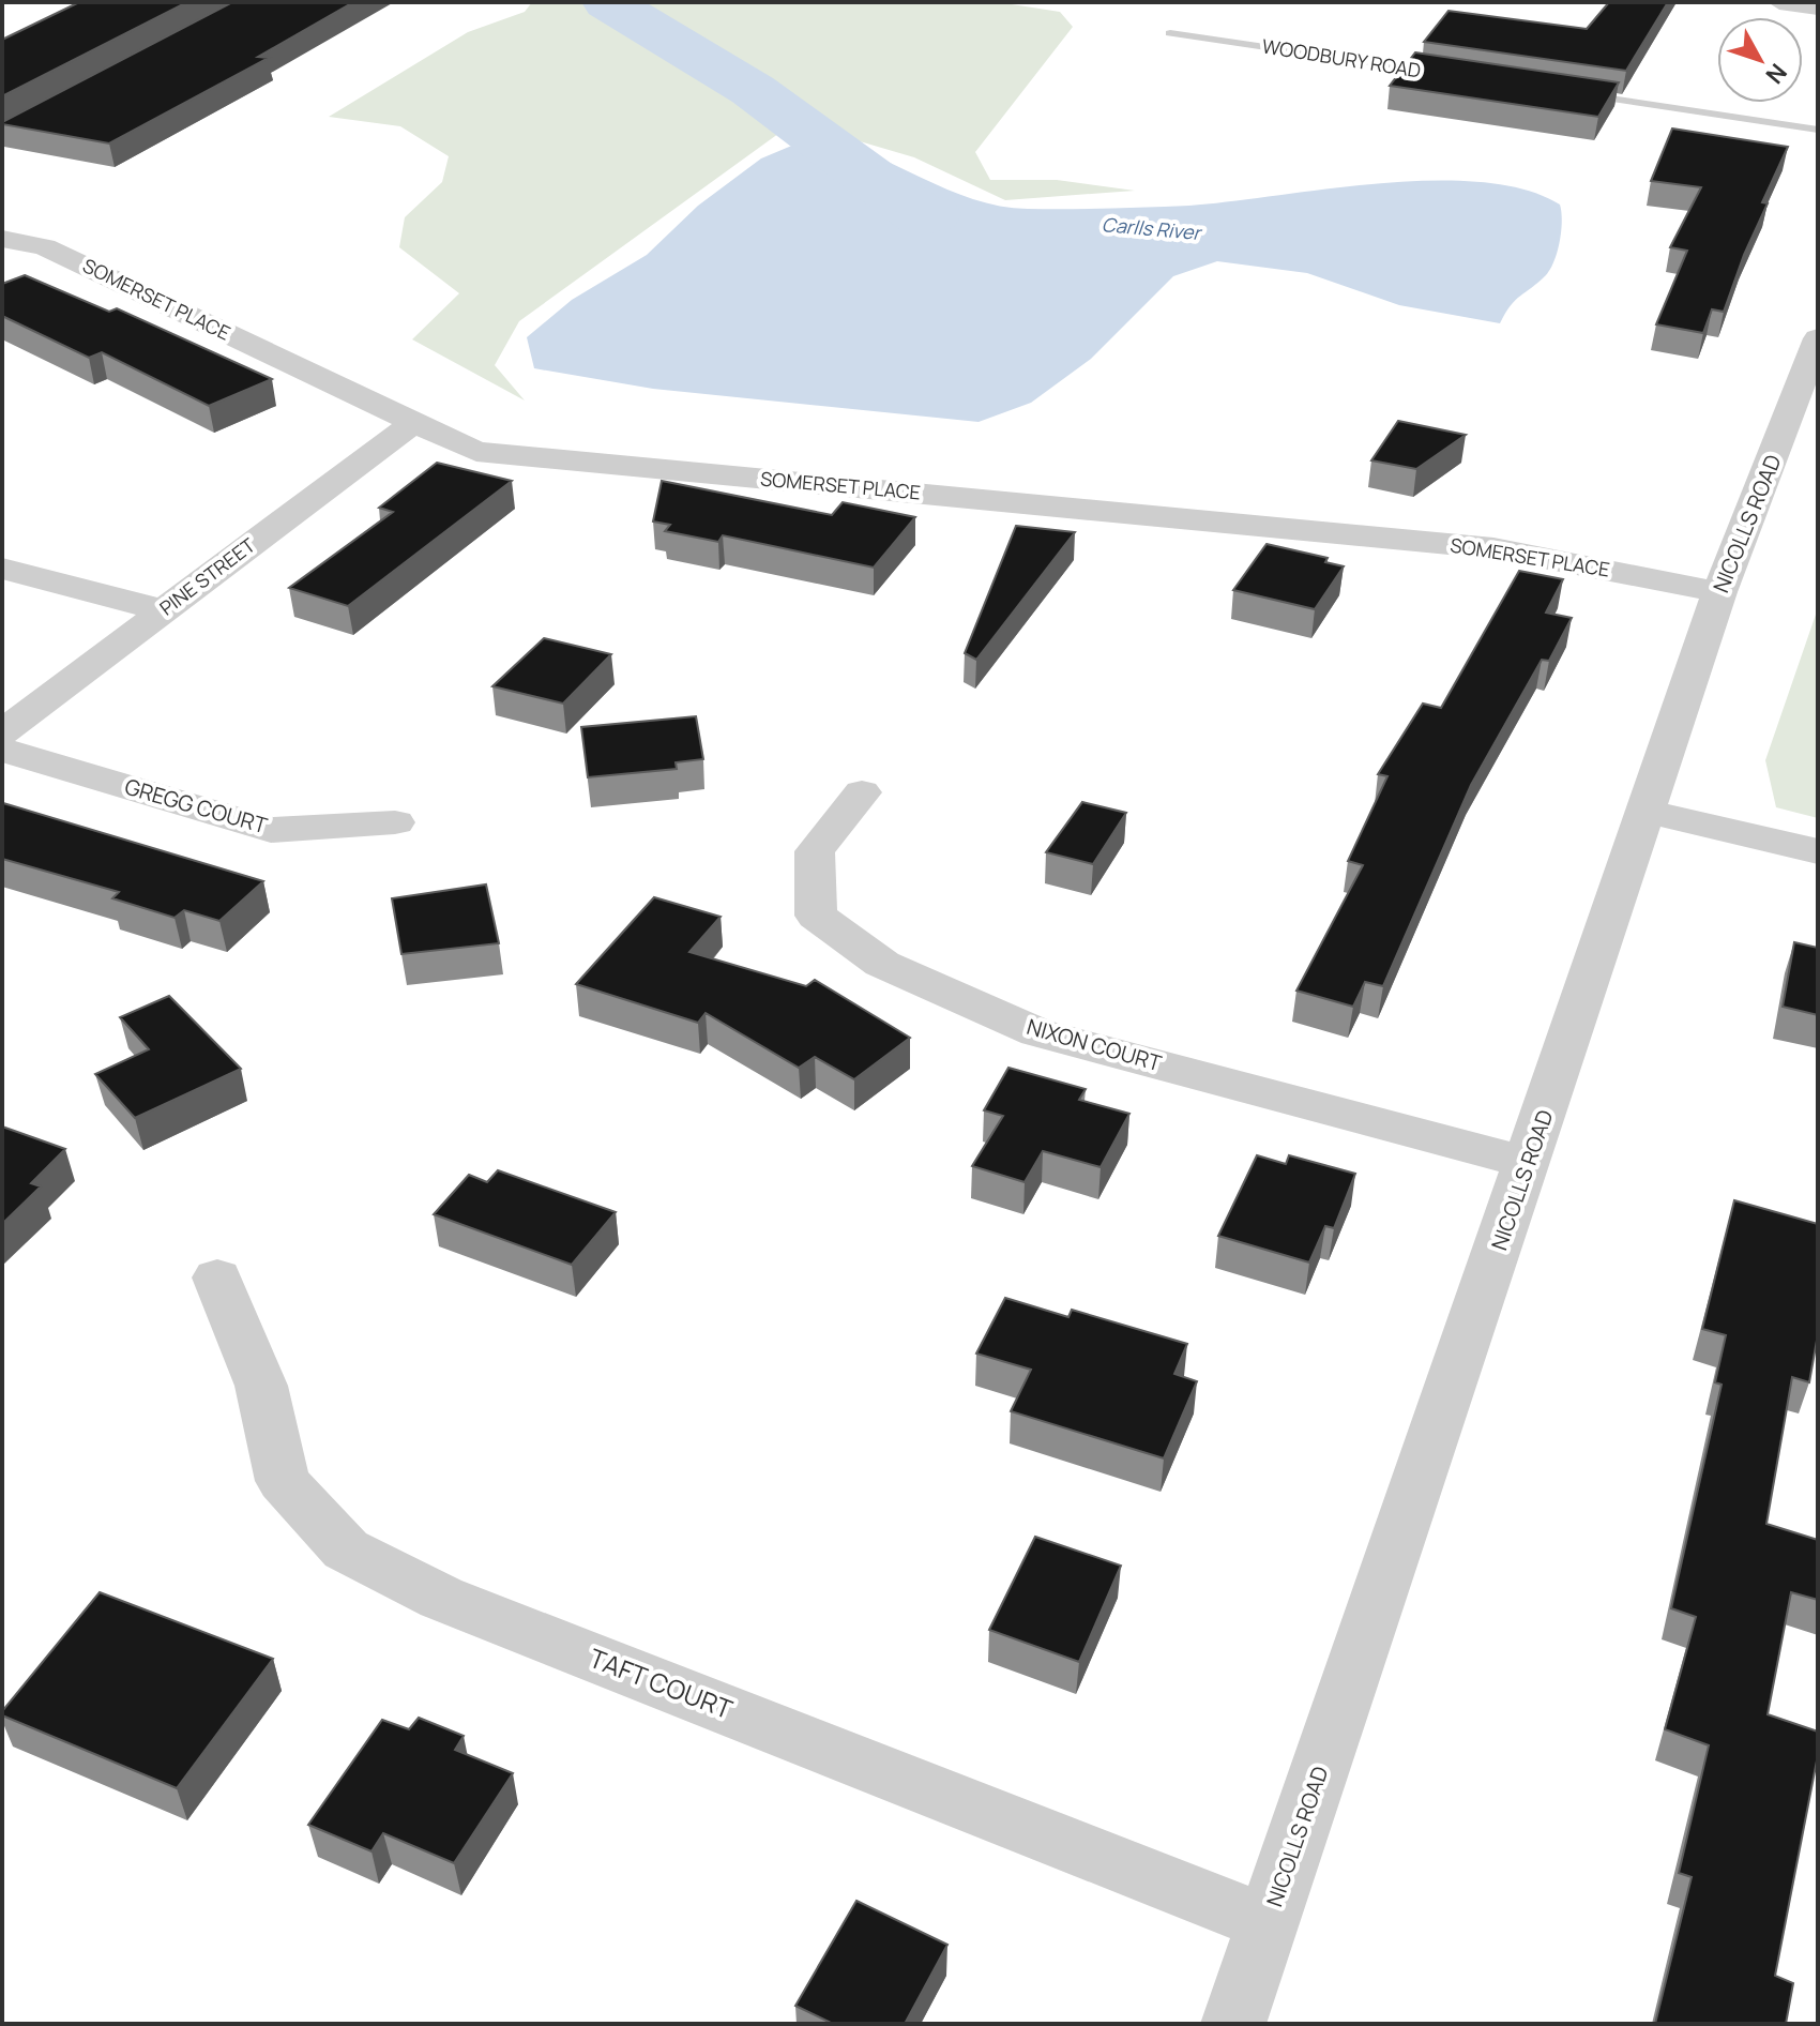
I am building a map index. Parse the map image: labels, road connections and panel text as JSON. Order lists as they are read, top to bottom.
{
  "streets": {
    "street": [
      "SOMERSET PLACE",
      "NICOLLS ROAD",
      "PINE STREET",
      "GREGG COURT",
      "NIXON COURT",
      "TAFT COURT"
    ],
    "lane": ["WOODBURY ROAD"]
  },
  "crossings": [
    ["SOMERSET PLACE", "NICOLLS ROAD"],
    ["SOMERSET PLACE", "PINE STREET"],
    ["NICOLLS ROAD", "NIXON COURT"],
    ["NICOLLS ROAD", "TAFT COURT"]
  ],
  "water": ["Carlls River"],
  "north": "bottom right"
}
